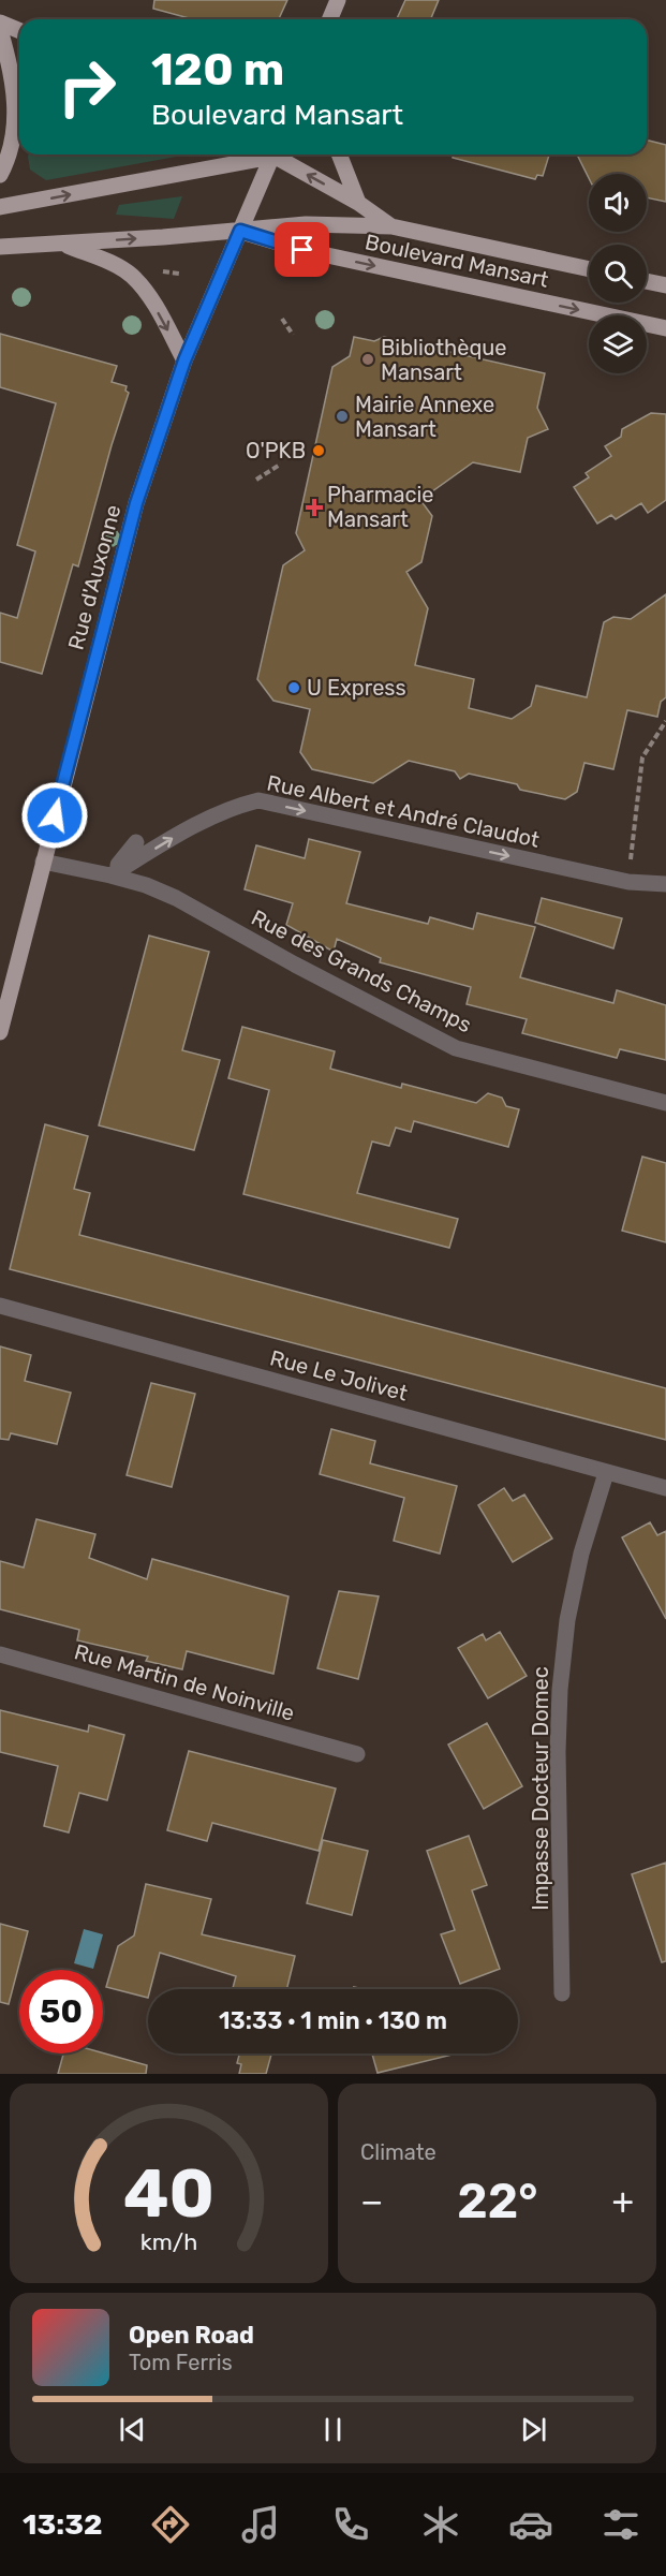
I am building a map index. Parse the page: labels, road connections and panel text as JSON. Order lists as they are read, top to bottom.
{
  "streets": {
    "main road": ["Boulevard Mansart", "Rue d'Auxonne"],
    "street": [
      "Rue Albert et André Claudot",
      "Rue des Grands Champs",
      "Rue Le Jolivet",
      "Rue Martin de Noinville",
      "Impasse Docteur Domec"
    ]
  },
  "crossings": [
    ["Boulevard Mansart", "Rue d'Auxonne"],
    ["Rue d'Auxonne", "Rue des Grands Champs"],
    ["Rue Albert et André Claudot", "Rue des Grands Champs"],
    ["Rue Le Jolivet", "Impasse Docteur Domec"]
  ],
  "one_way": ["Rue Albert et André Claudot"],
  "places": {
    "other": [
      "Bibliothèque Mansart",
      "Mairie Annexe Mansart",
      "O'PKB",
      "U Express"
    ],
    "health": ["Pharmacie Mansart"]
  },
  "page": {
    "turn": ["120 m", "Boulevard Mansart"],
    "limit": "50",
    "trip": "13:33 · 1 min · 130 m",
    "tile": "Climate",
    "heat": ["−", "22°", "+"],
    "song": ["Open Road", "Tom Ferris"],
    "tabs": "13:32",
    "gauge": ["40", "km/h"]
  }
}
